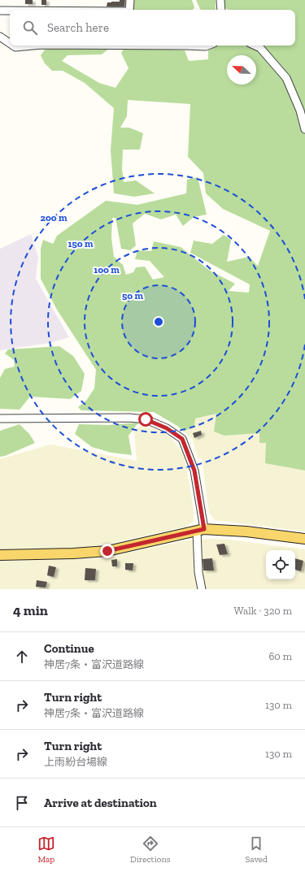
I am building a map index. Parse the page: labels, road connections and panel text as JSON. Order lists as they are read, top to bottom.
{
  "north": "top left",
  "page": {
    "search": "Search here",
    "heading": ["4 min", "Walk · 320 m"],
    "list": [
      ["Continue", "神居7条・富沢道路線", "60 m"],
      ["Turn right", "神居7条・富沢道路線", "130 m"],
      ["Turn right", "上雨紛台場線", "130 m"],
      "Arrive at destination"
    ],
    "nav": ["Map", "Directions", "Saved"]
  },
  "rings": [
    "200 m",
    "150 m",
    "100 m",
    "50 m"
  ]
}
